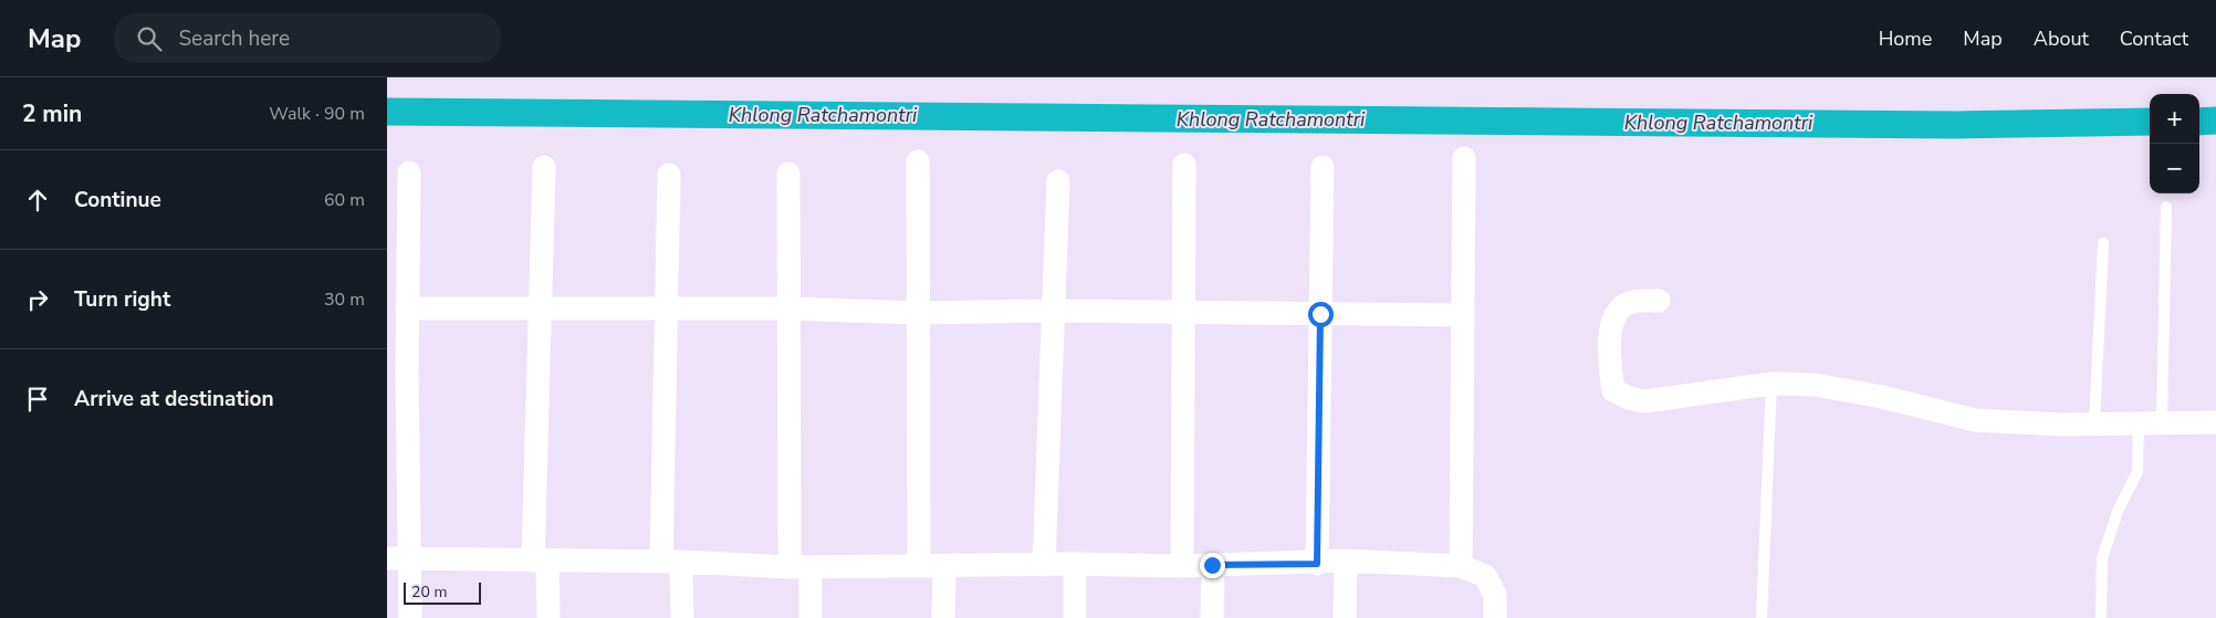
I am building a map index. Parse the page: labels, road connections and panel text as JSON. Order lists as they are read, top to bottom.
{
  "water": ["Khlong Ratchamontri"],
  "scale_bar": "20 m",
  "page": {
    "header": "Map",
    "search": "Search here",
    "nav": [
      "Home",
      "Map",
      "About",
      "Contact"
    ],
    "heading": ["2 min", "Walk · 90 m"],
    "map_buttons": ["+", "−"],
    "list": [
      ["Continue", "60 m"],
      ["Turn right", "30 m"],
      "Arrive at destination"
    ],
    "scale": "20 m"
  }
}
